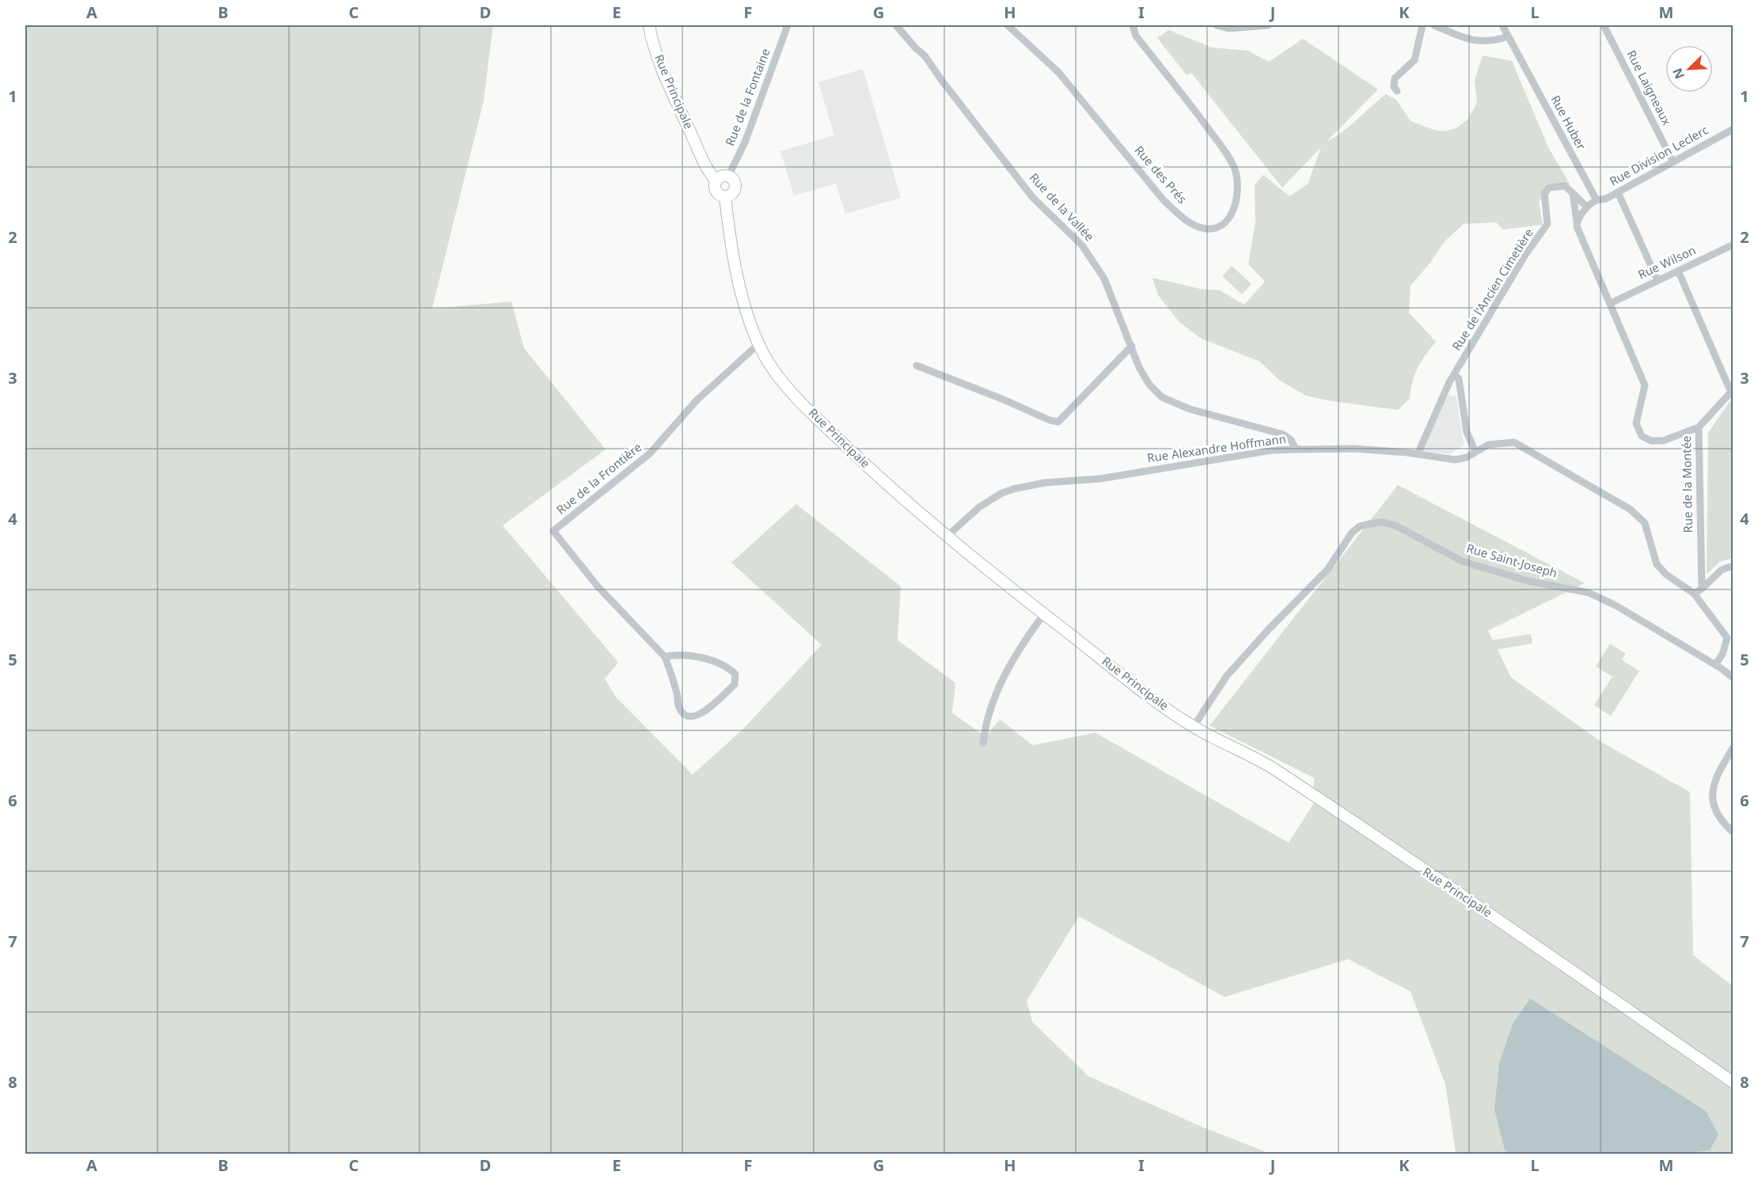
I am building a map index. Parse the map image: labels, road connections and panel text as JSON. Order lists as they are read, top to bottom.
{
  "streets": {
    "street": [
      "Rue Laigneaux",
      "Rue Principale",
      "Rue de la Fontaine",
      "Rue Huber",
      "Rue Division Leclerc",
      "Rue des Prés",
      "Rue de la Vallée",
      "Rue Wilson",
      "Rue de l'Ancien Cimetière",
      "Rue Alexandre Hoffmann",
      "Rue de la Frontière",
      "Rue de la Montée",
      "Rue Saint-Joseph"
    ]
  },
  "crossings": [
    ["Rue Laigneaux", "Rue Division Leclerc"],
    ["Rue Principale", "Rue de la Fontaine"],
    ["Rue Principale", "Rue Alexandre Hoffmann"],
    ["Rue Principale", "Rue de la Frontière"],
    ["Rue Principale", "Rue Saint-Joseph"],
    ["Rue Huber", "Rue Division Leclerc"],
    ["Rue de la Vallée", "Rue Alexandre Hoffmann"],
    ["Rue Wilson", "Rue de la Montée"],
    ["Rue de l'Ancien Cimetière", "Rue Alexandre Hoffmann"]
  ],
  "north": "bottom left",
  "grid": {
    "columns": [
      "A",
      "B",
      "C",
      "D",
      "E",
      "F",
      "G",
      "H",
      "I",
      "J",
      "K",
      "L",
      "M"
    ],
    "rows": [
      "1",
      "2",
      "3",
      "4",
      "5",
      "6",
      "7",
      "8"
    ]
  }
}
